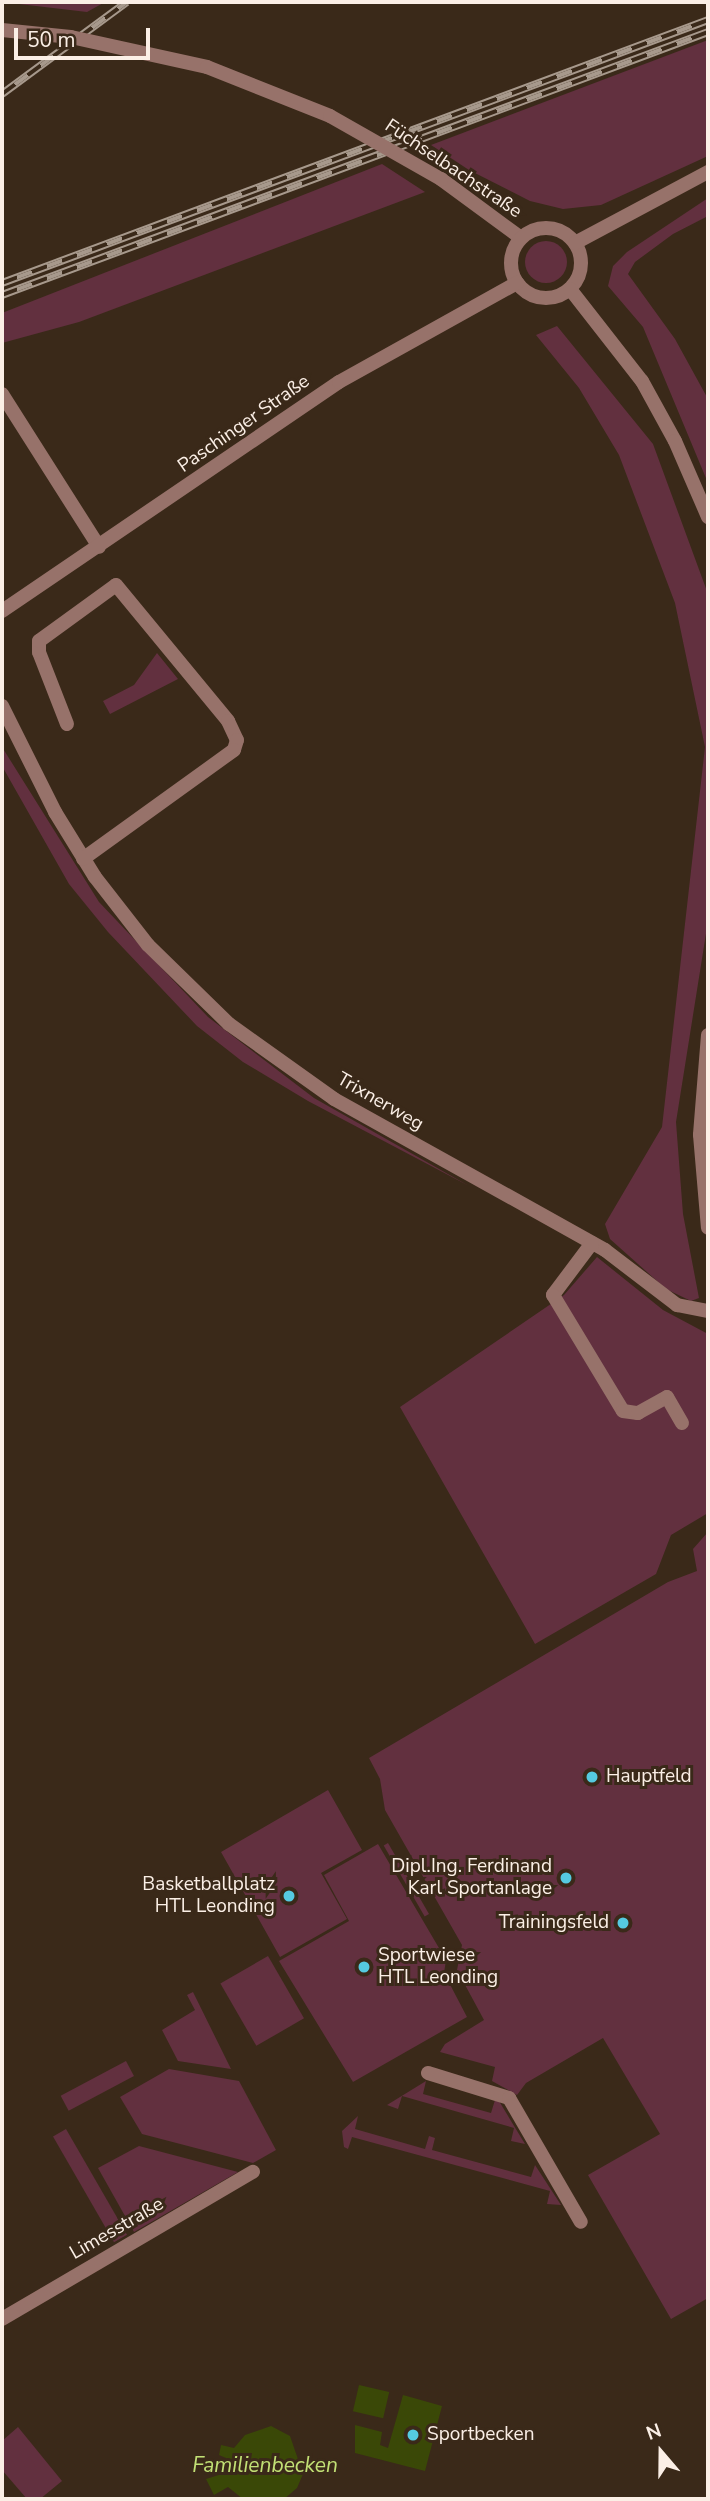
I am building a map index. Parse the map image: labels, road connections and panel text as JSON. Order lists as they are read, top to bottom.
{
  "streets": {
    "street": [
      "Füchselbachstraße",
      "Paschinger Straße",
      "Trixnerweg",
      "Limesstraße"
    ]
  },
  "crossings": [
    ["Füchselbachstraße", "Paschinger Straße"]
  ],
  "water": ["Familienbecken"],
  "places": [
    "Hauptfeld",
    "Dipl.Ing. Ferdinand Karl Sportanlage",
    "Basketballplatz HTL Leonding",
    "Trainingsfeld",
    "Sportwiese HTL Leonding",
    "Sportbecken"
  ],
  "scale_bar": "50 m",
  "north": "top"
}
